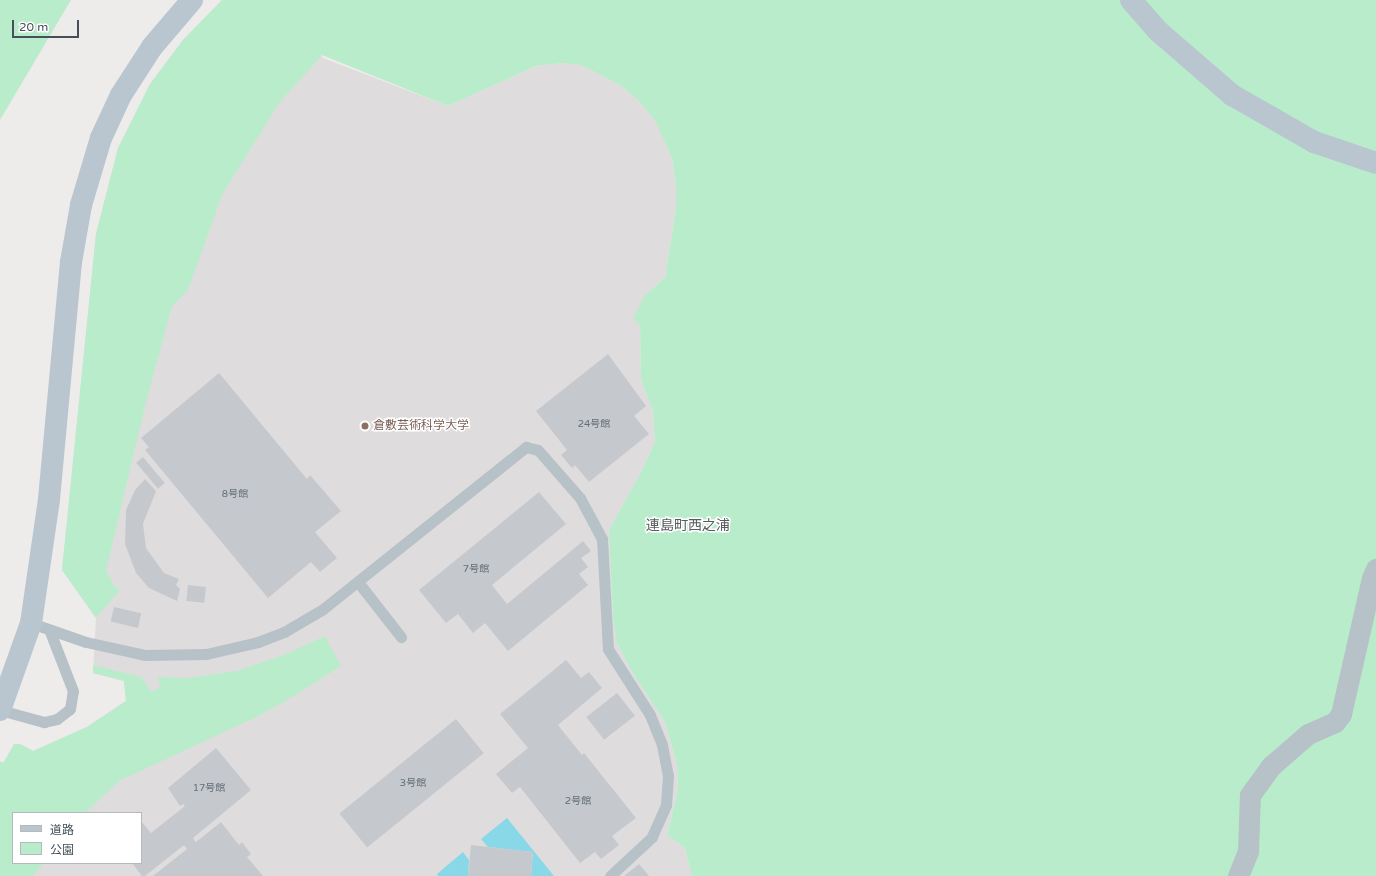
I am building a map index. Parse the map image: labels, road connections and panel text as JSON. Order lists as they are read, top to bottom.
{
  "districts": ["連島町西之浦"],
  "places": ["倉敷芸術科学大学"],
  "house_numbers": [
    "24号館",
    "8号館",
    "7号館",
    "3号館",
    "17号館",
    "2号館"
  ],
  "legend": ["道路", "公園"],
  "scale_bar": "20 m"
}
